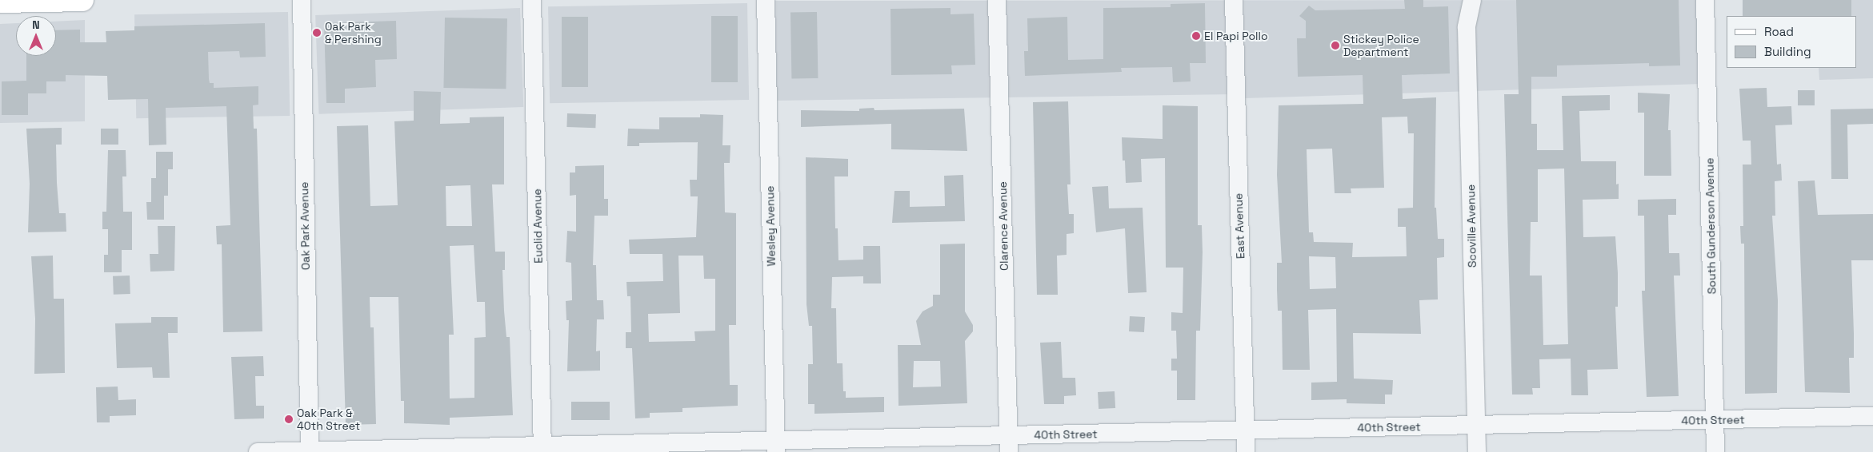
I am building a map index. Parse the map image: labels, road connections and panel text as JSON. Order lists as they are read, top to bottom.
{
  "streets": {
    "street": [
      "Oak Park Avenue",
      "Euclid Avenue",
      "Wesley Avenue",
      "Clarence Avenue",
      "East Avenue",
      "Scoville Avenue",
      "South Gunderson Avenue",
      "40th Street"
    ]
  },
  "crossings": [
    ["Oak Park Avenue", "40th Street"],
    ["Euclid Avenue", "40th Street"],
    ["Wesley Avenue", "40th Street"],
    ["Clarence Avenue", "40th Street"],
    ["East Avenue", "40th Street"],
    ["Scoville Avenue", "40th Street"],
    ["South Gunderson Avenue", "40th Street"]
  ],
  "places": [
    "Oak Park & Pershing",
    "El Papi Pollo",
    "Stickey Police Department",
    "Oak Park & 40th Street"
  ],
  "legend": ["Road", "Building"],
  "north": "top"
}
